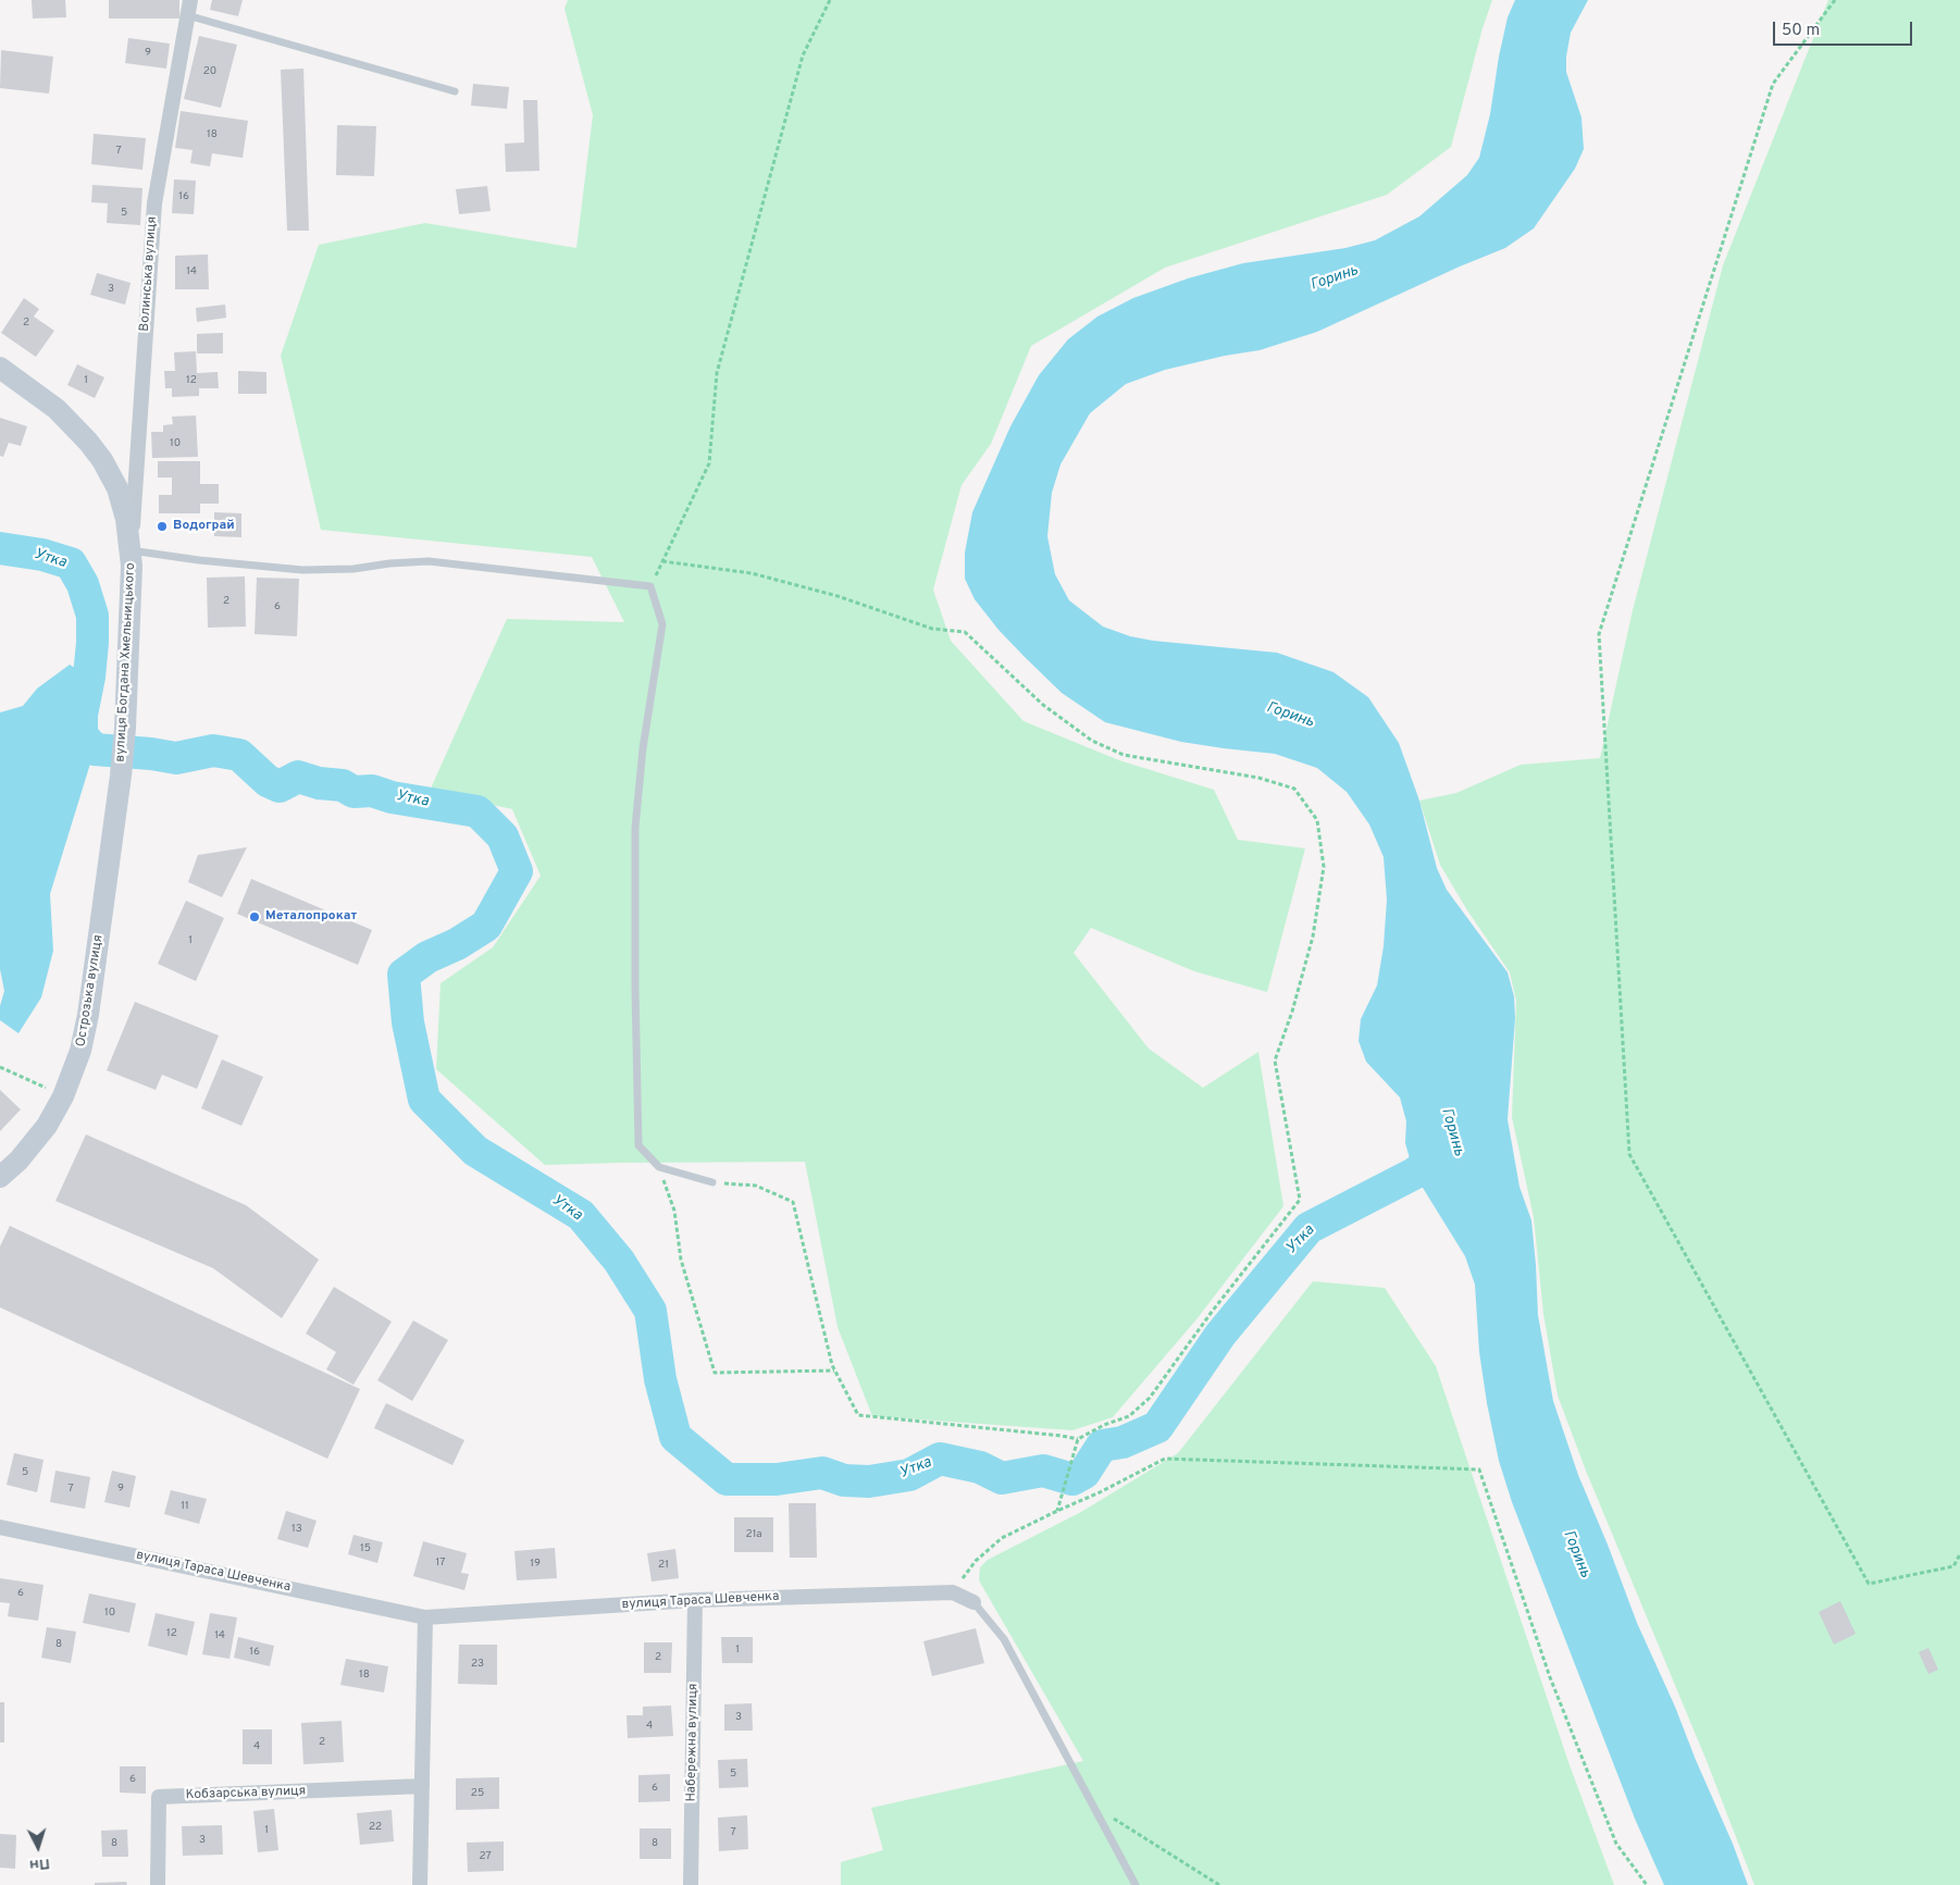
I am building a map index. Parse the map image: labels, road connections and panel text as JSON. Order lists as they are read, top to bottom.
{
  "streets": {
    "main road": ["вулиця Богдана Хмельницького", "Острозька вулиця"],
    "street": [
      "Волинська вулиця",
      "вулиця Тараса Шевченка",
      "Набережна вулиця",
      "Кобзарська вулиця"
    ]
  },
  "crossings": [
    ["Волинська вулиця", "вулиця Богдана Хмельницького"],
    ["вулиця Богдана Хмельницького", "Острозька вулиця"],
    ["вулиця Тараса Шевченка", "Набережна вулиця"]
  ],
  "water": ["Горинь", "Утка"],
  "places": ["Водограй", "Металопрокат"],
  "house_numbers": [
    "9",
    "20",
    "18",
    "7",
    "16",
    "5",
    "14",
    "3",
    "2",
    "1",
    "12",
    "10",
    "2",
    "6",
    "1",
    "5",
    "7",
    "9",
    "11",
    "13",
    "21а",
    "15",
    "17",
    "19",
    "21",
    "6",
    "10",
    "12",
    "14",
    "8",
    "1",
    "16",
    "2",
    "23",
    "18",
    "3",
    "4",
    "2",
    "4",
    "5",
    "6",
    "6",
    "25",
    "22",
    "1",
    "7",
    "3",
    "8",
    "8",
    "27"
  ],
  "scale_bar": "50 m",
  "north": "bottom"
}
